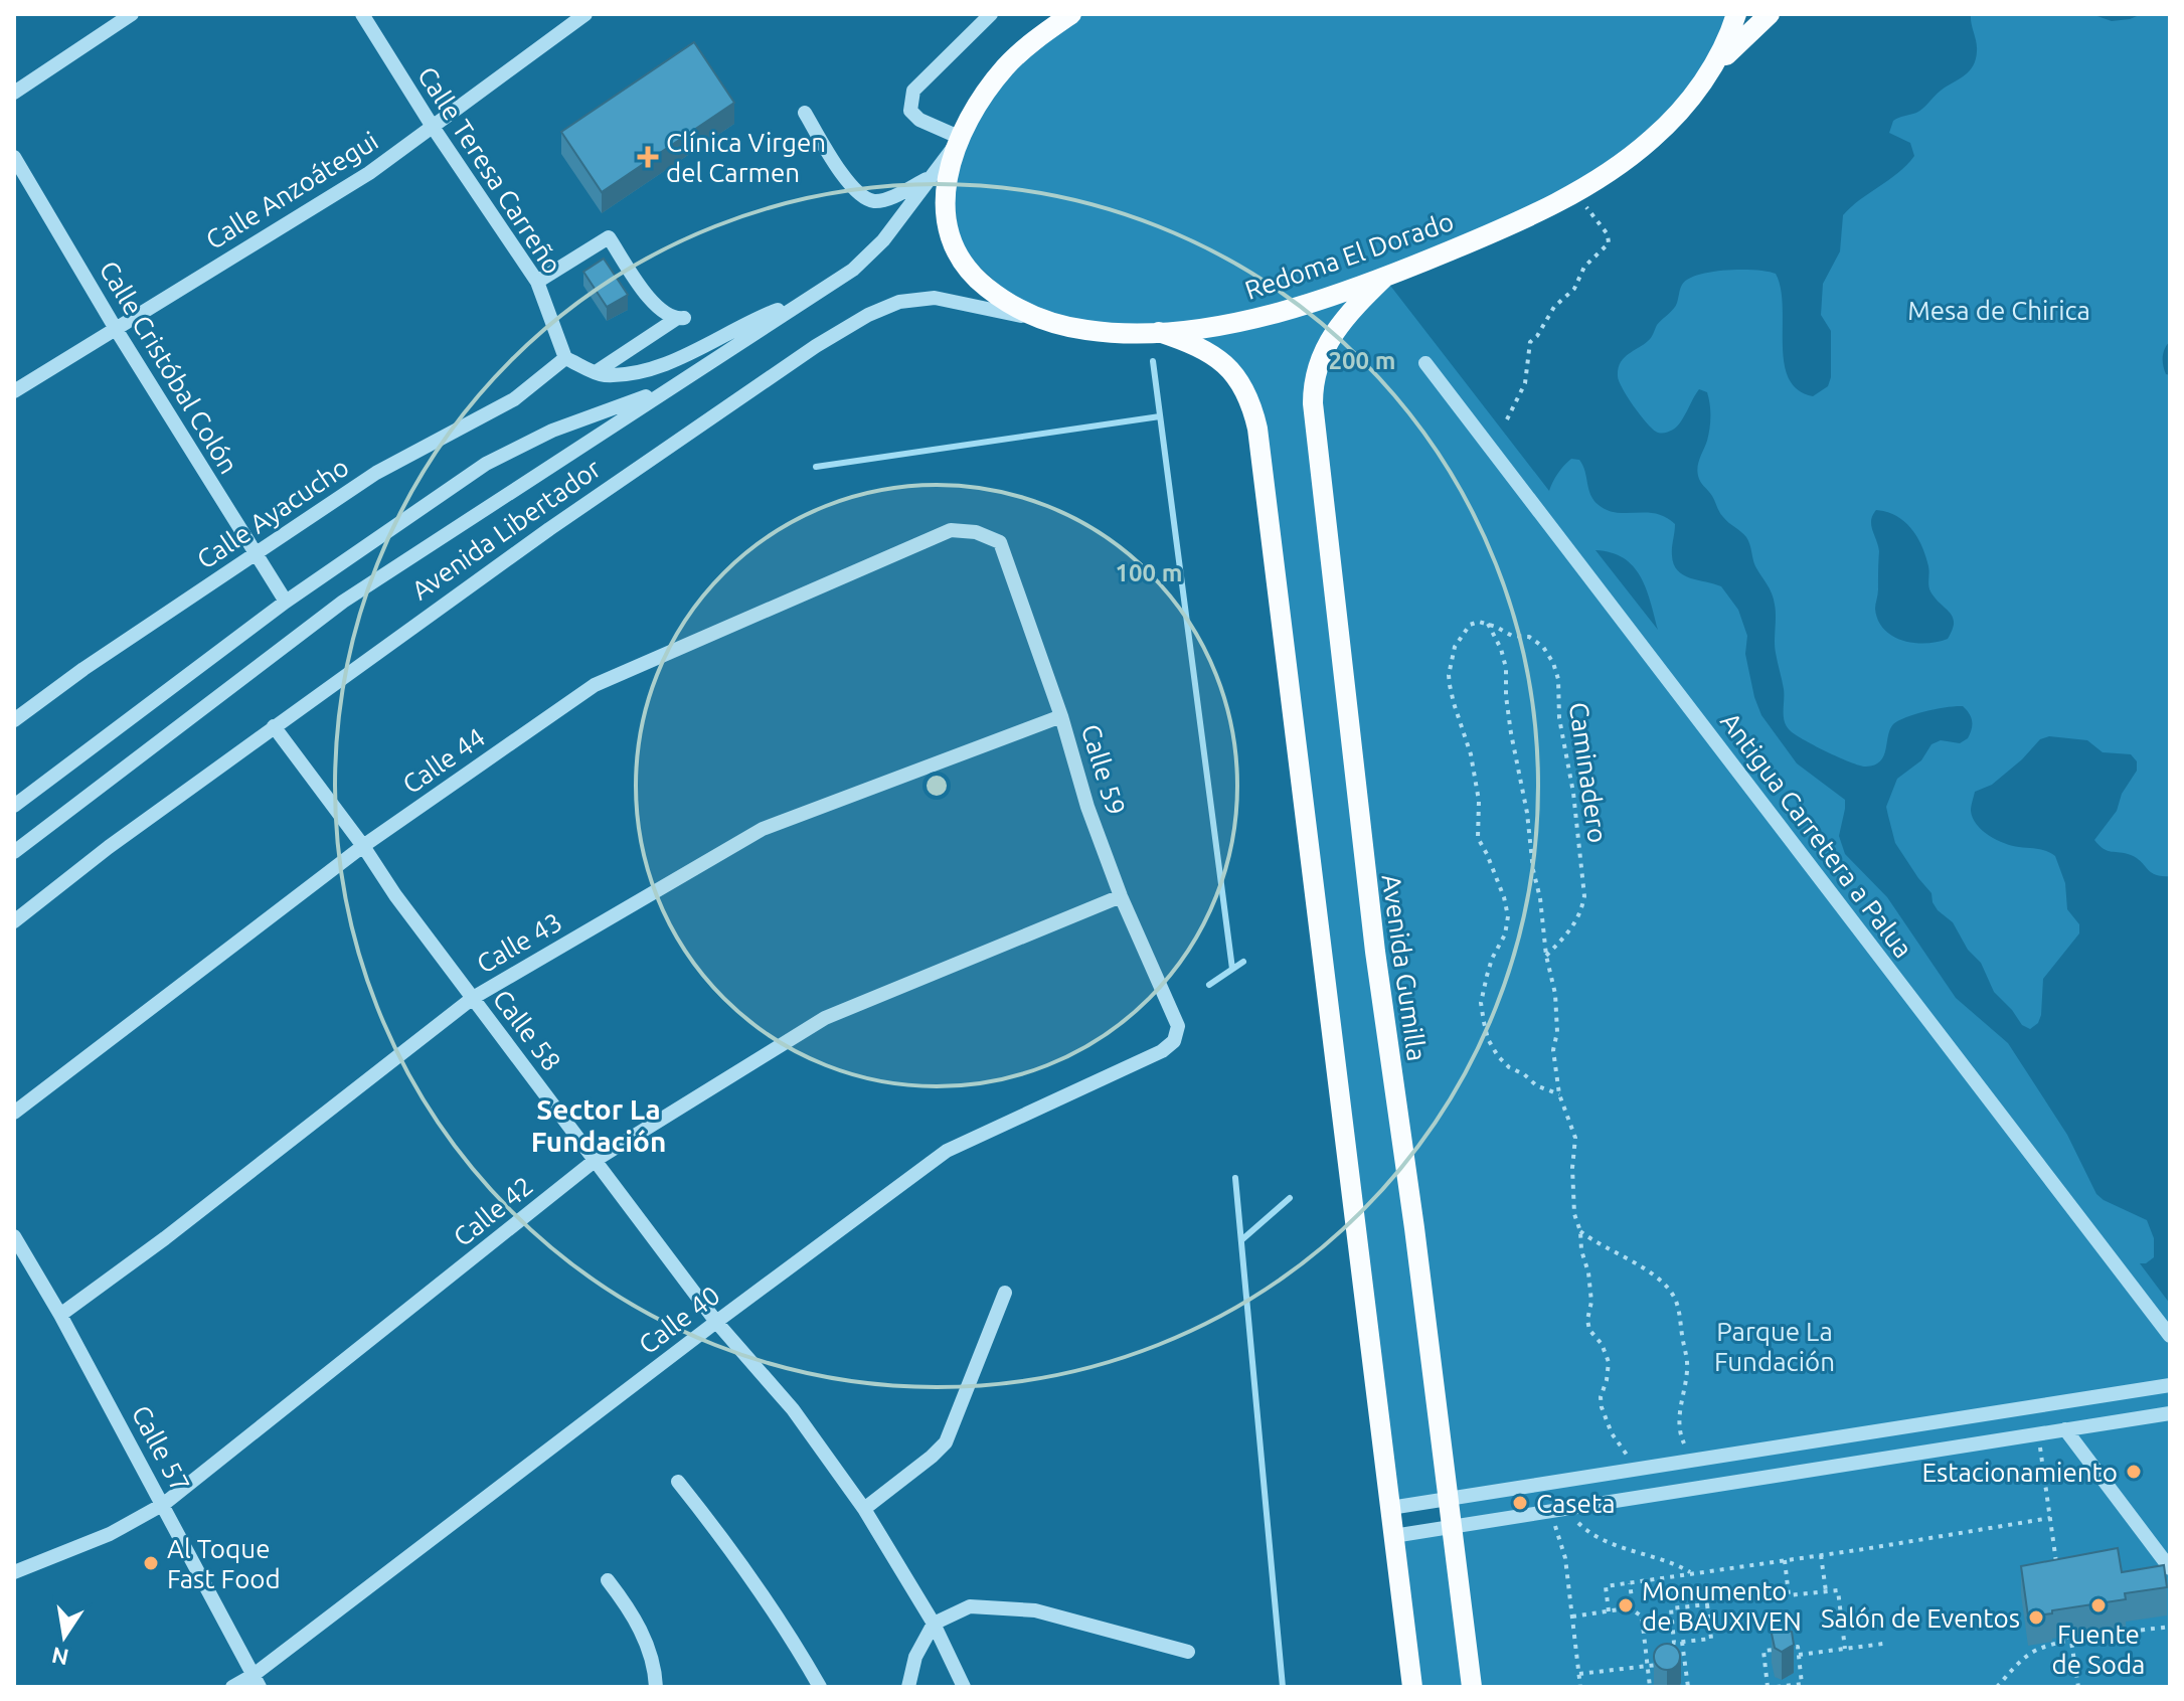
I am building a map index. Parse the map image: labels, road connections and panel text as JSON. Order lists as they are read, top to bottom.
{
  "streets": {
    "main road": ["Redoma El Dorado", "Avenida Gumilla"],
    "street": [
      "Calle Teresa Carreño",
      "Calle Anzoátegui",
      "Calle Cristóbal Colón",
      "Calle Ayacucho",
      "Avenida Libertador",
      "Calle 44",
      "Calle 59",
      "Antigua Carretera a Palua",
      "Calle 43",
      "Calle 58",
      "Calle 42",
      "Calle 40",
      "Calle 57"
    ],
    "path": ["Caminadero"]
  },
  "crossings": [
    ["Calle Teresa Carreño", "Calle Anzoátegui"],
    ["Calle Teresa Carreño", "Calle Ayacucho"],
    ["Calle Anzoátegui", "Calle Cristóbal Colón"],
    ["Redoma El Dorado", "Avenida Libertador"],
    ["Redoma El Dorado", "Avenida Gumilla"],
    ["Calle Cristóbal Colón", "Calle Ayacucho"],
    ["Calle Cristóbal Colón", "Avenida Libertador"],
    ["Avenida Libertador", "Calle 58"],
    ["Calle 44", "Calle 59"],
    ["Calle 44", "Calle 58"],
    ["Calle 59", "Calle 43"],
    ["Calle 59", "Calle 42"],
    ["Calle 59", "Calle 40"],
    ["Calle 43", "Calle 58"],
    ["Calle 43", "Calle 57"],
    ["Calle 58", "Calle 42"],
    ["Calle 58", "Calle 40"],
    ["Calle 42", "Calle 57"],
    ["Calle 40", "Calle 57"]
  ],
  "districts": ["Sector La Fundación"],
  "parks": ["Mesa de Chirica", "Parque La Fundación"],
  "places": {
    "health": ["Clínica Virgen del Carmen"],
    "other": [
      "Estacionamiento",
      "Caseta",
      "Al Toque Fast Food",
      "Monumento de BAUXIVEN",
      "Fuente de Soda",
      "Salón de Eventos"
    ]
  },
  "north": "bottom",
  "rings": ["200 m", "100 m"]
}
